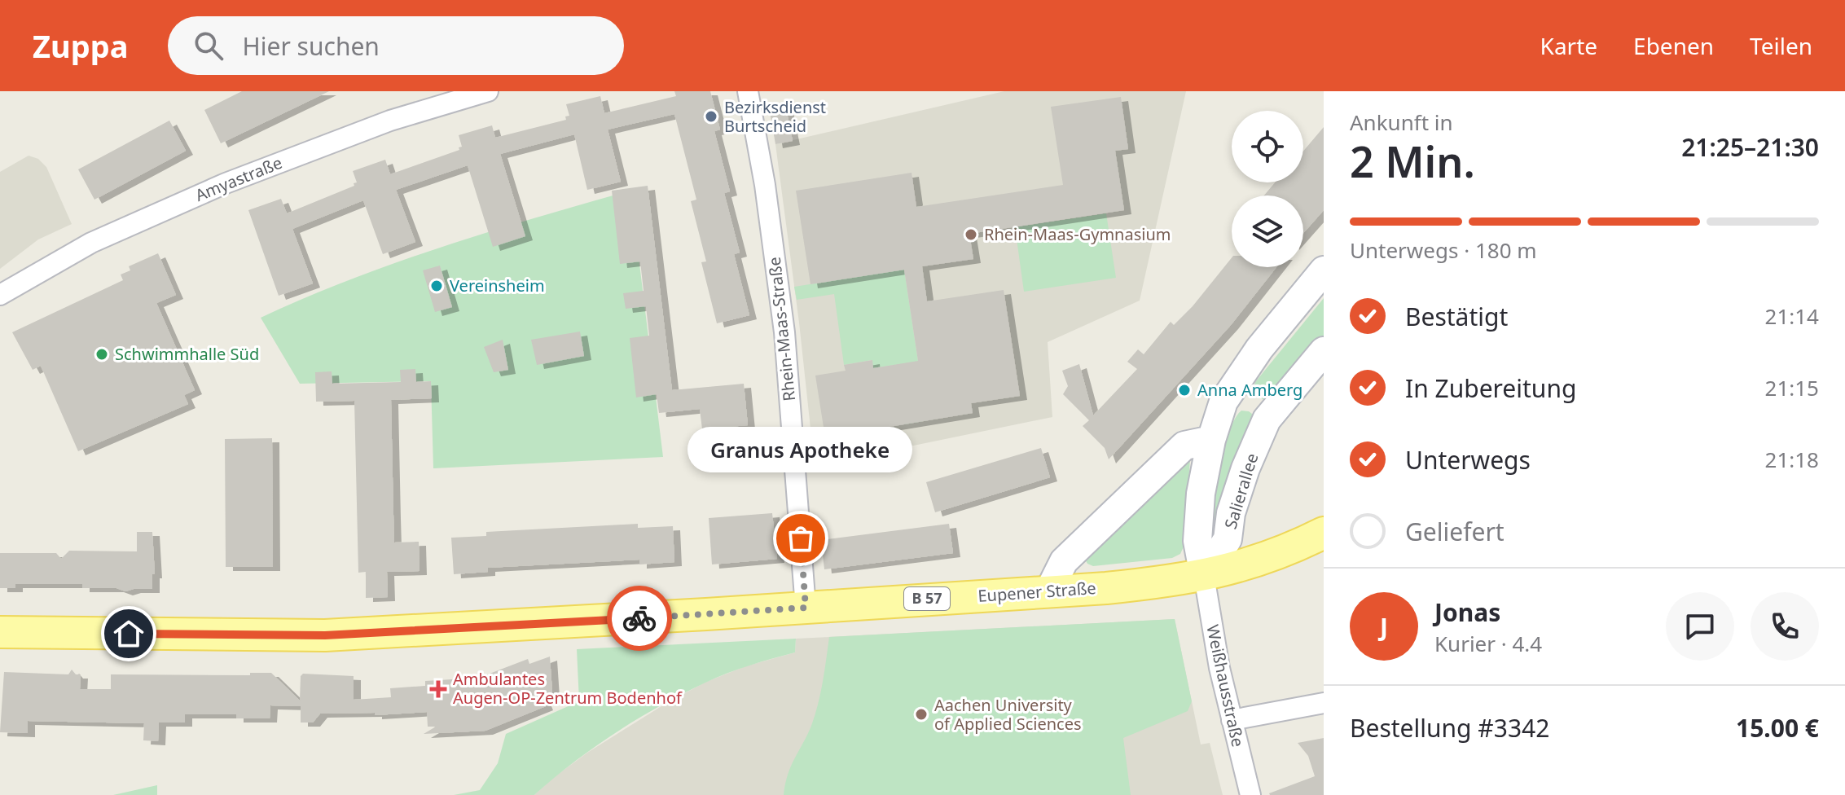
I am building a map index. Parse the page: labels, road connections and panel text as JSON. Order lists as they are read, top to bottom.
{
  "streets": {
    "main road": ["Eupener Straße", "B 57"],
    "street": [
      "Amyastraße",
      "Rhein-Maas-Straße",
      "Salierallee",
      "Weißhausstraße"
    ]
  },
  "crossings": [
    ["Rhein-Maas-Straße", "Eupener Straße"],
    ["Salierallee", "Eupener Straße"],
    ["Salierallee", "Weißhausstraße"],
    ["Eupener Straße", "Weißhausstraße"]
  ],
  "places": {
    "other": [
      "Bezirksdienst Burtscheid",
      "Rhein-Maas-Gymnasium",
      "Vereinsheim",
      "Schwimmhalle Süd",
      "Anna Amberg",
      "Granus Apotheke",
      "Aachen University of Applied Sciences"
    ],
    "health": ["Ambulantes Augen-OP-Zentrum Bodenhof"]
  },
  "page": {
    "header": "Zuppa",
    "search": "Hier suchen",
    "nav": ["Karte", "Ebenen", "Teilen"],
    "heading": ["2 Min.", "Ankunft in", "21:25–21:30"],
    "panel": [
      "Jonas",
      "Kurier · 4.4",
      "Bestellung #3342",
      "15.00 €"
    ],
    "bar": "Unterwegs · 180 m",
    "list": [
      ["Bestätigt", "21:14"],
      ["In Zubereitung", "21:15"],
      ["Unterwegs", "21:18"],
      "Geliefert"
    ],
    "bubble": "Granus Apotheke",
    "round": "J"
  }
}
